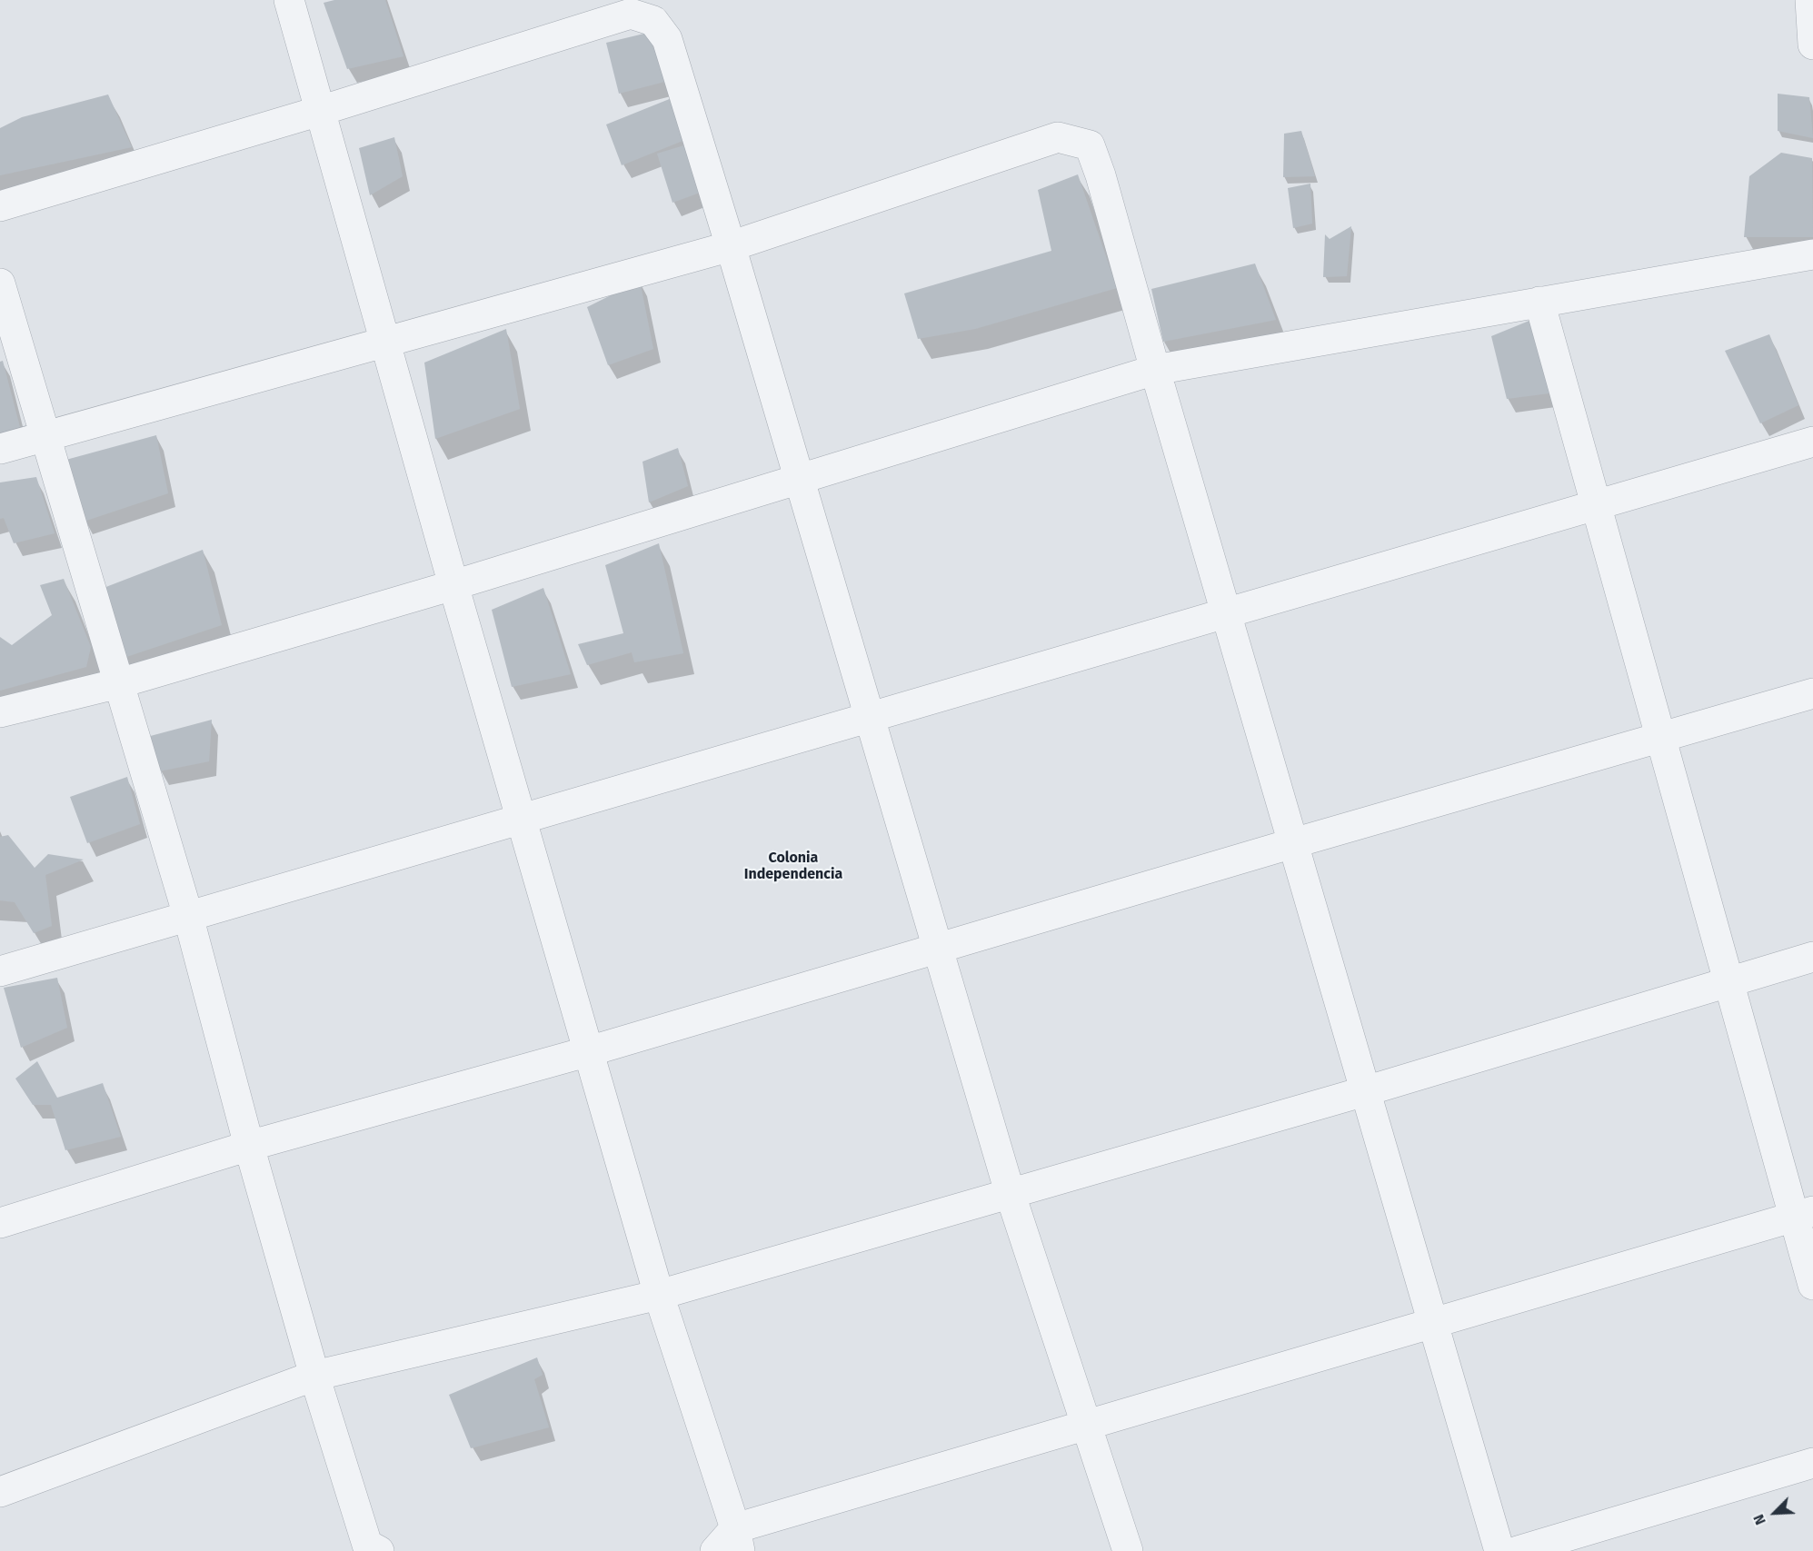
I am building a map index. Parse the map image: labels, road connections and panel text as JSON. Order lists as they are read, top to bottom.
{
  "districts": ["Colonia Independencia"],
  "north": "bottom left"
}
